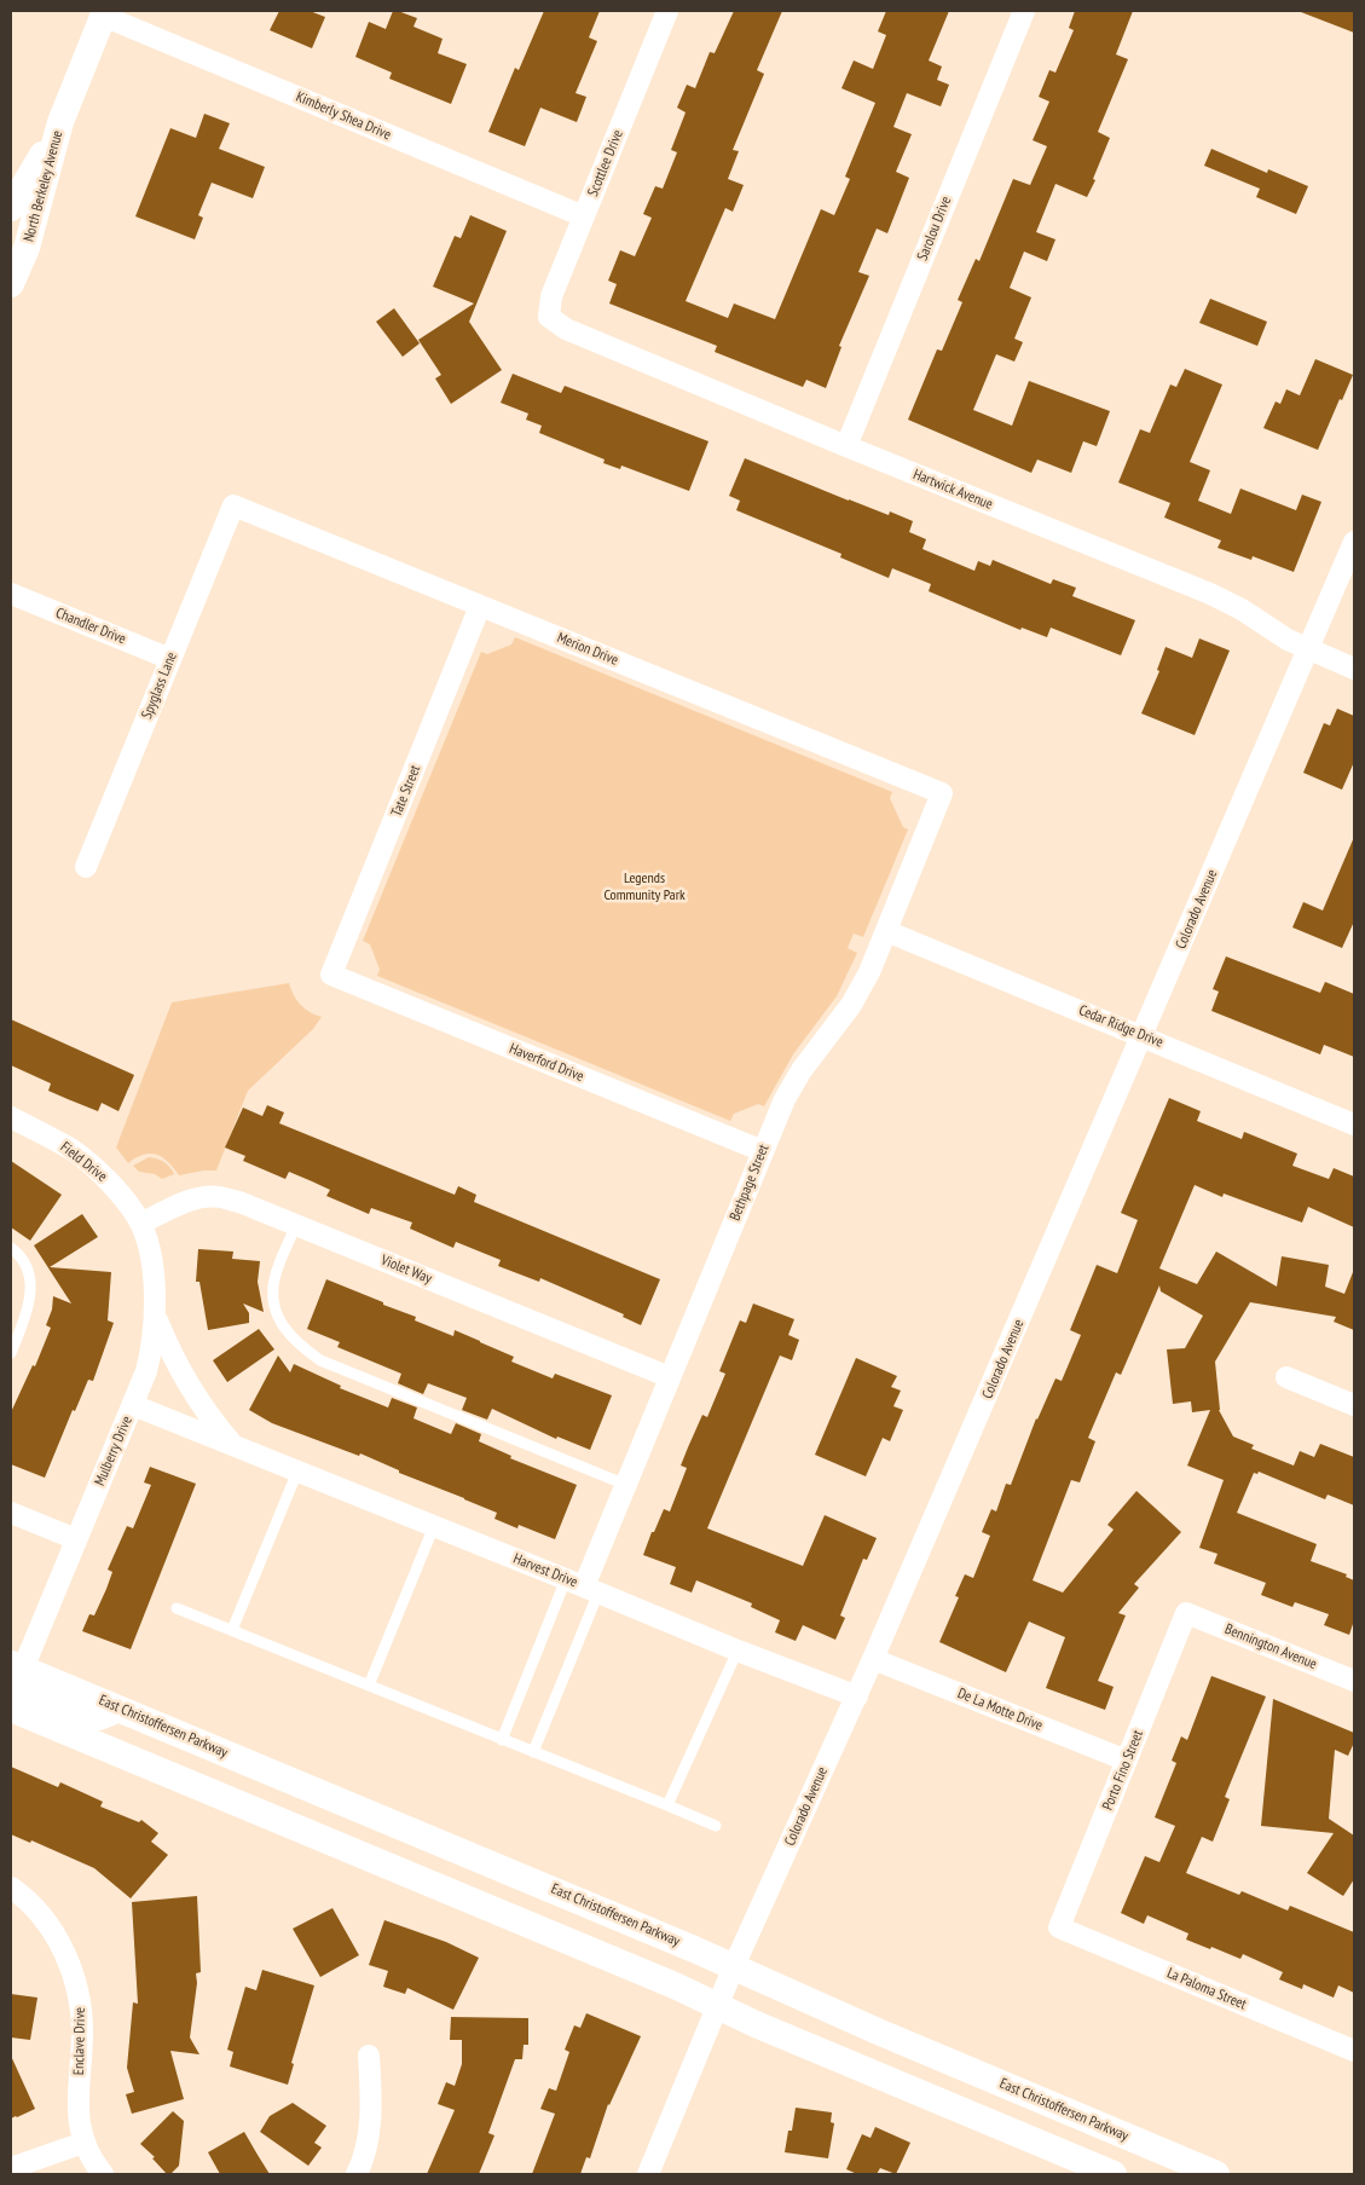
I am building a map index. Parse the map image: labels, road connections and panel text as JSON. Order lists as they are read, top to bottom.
{
  "streets": {
    "street": [
      "Kimberly Shea Drive",
      "Scottlee Drive",
      "North Berkeley Avenue",
      "Sarolou Drive",
      "Hartwick Avenue",
      "Chandler Drive",
      "Merion Drive",
      "Spyglass Lane",
      "Tate Street",
      "Colorado Avenue",
      "Cedar Ridge Drive",
      "Haverford Drive",
      "Field Drive",
      "Bethpage Street",
      "Violet Way",
      "Mulberry Drive",
      "Harvest Drive",
      "Bennington Avenue",
      "De La Motte Drive",
      "East Christoffersen Parkway",
      "Porto Fino Street",
      "La Paloma Street",
      "Enclave Drive"
    ]
  },
  "crossings": [
    ["Kimberly Shea Drive", "Scottlee Drive"],
    ["Kimberly Shea Drive", "North Berkeley Avenue"],
    ["Scottlee Drive", "Hartwick Avenue"],
    ["Sarolou Drive", "Hartwick Avenue"],
    ["Hartwick Avenue", "Colorado Avenue"],
    ["Chandler Drive", "Spyglass Lane"],
    ["Merion Drive", "Spyglass Lane"],
    ["Merion Drive", "Tate Street"],
    ["Merion Drive", "Bethpage Street"],
    ["Tate Street", "Haverford Drive"],
    ["Colorado Avenue", "Cedar Ridge Drive"],
    ["Colorado Avenue", "Harvest Drive"],
    ["Colorado Avenue", "De La Motte Drive"],
    ["Colorado Avenue", "East Christoffersen Parkway"],
    ["Cedar Ridge Drive", "Bethpage Street"],
    ["Haverford Drive", "Bethpage Street"],
    ["Field Drive", "Violet Way"],
    ["Field Drive", "Mulberry Drive"],
    ["Bethpage Street", "Violet Way"],
    ["Bethpage Street", "Harvest Drive"],
    ["Violet Way", "Mulberry Drive"],
    ["Mulberry Drive", "Harvest Drive"],
    ["Mulberry Drive", "East Christoffersen Parkway"],
    ["Bennington Avenue", "Porto Fino Street"],
    ["De La Motte Drive", "Porto Fino Street"],
    ["Porto Fino Street", "La Paloma Street"]
  ],
  "parks": ["Legends Community Park"]
}
